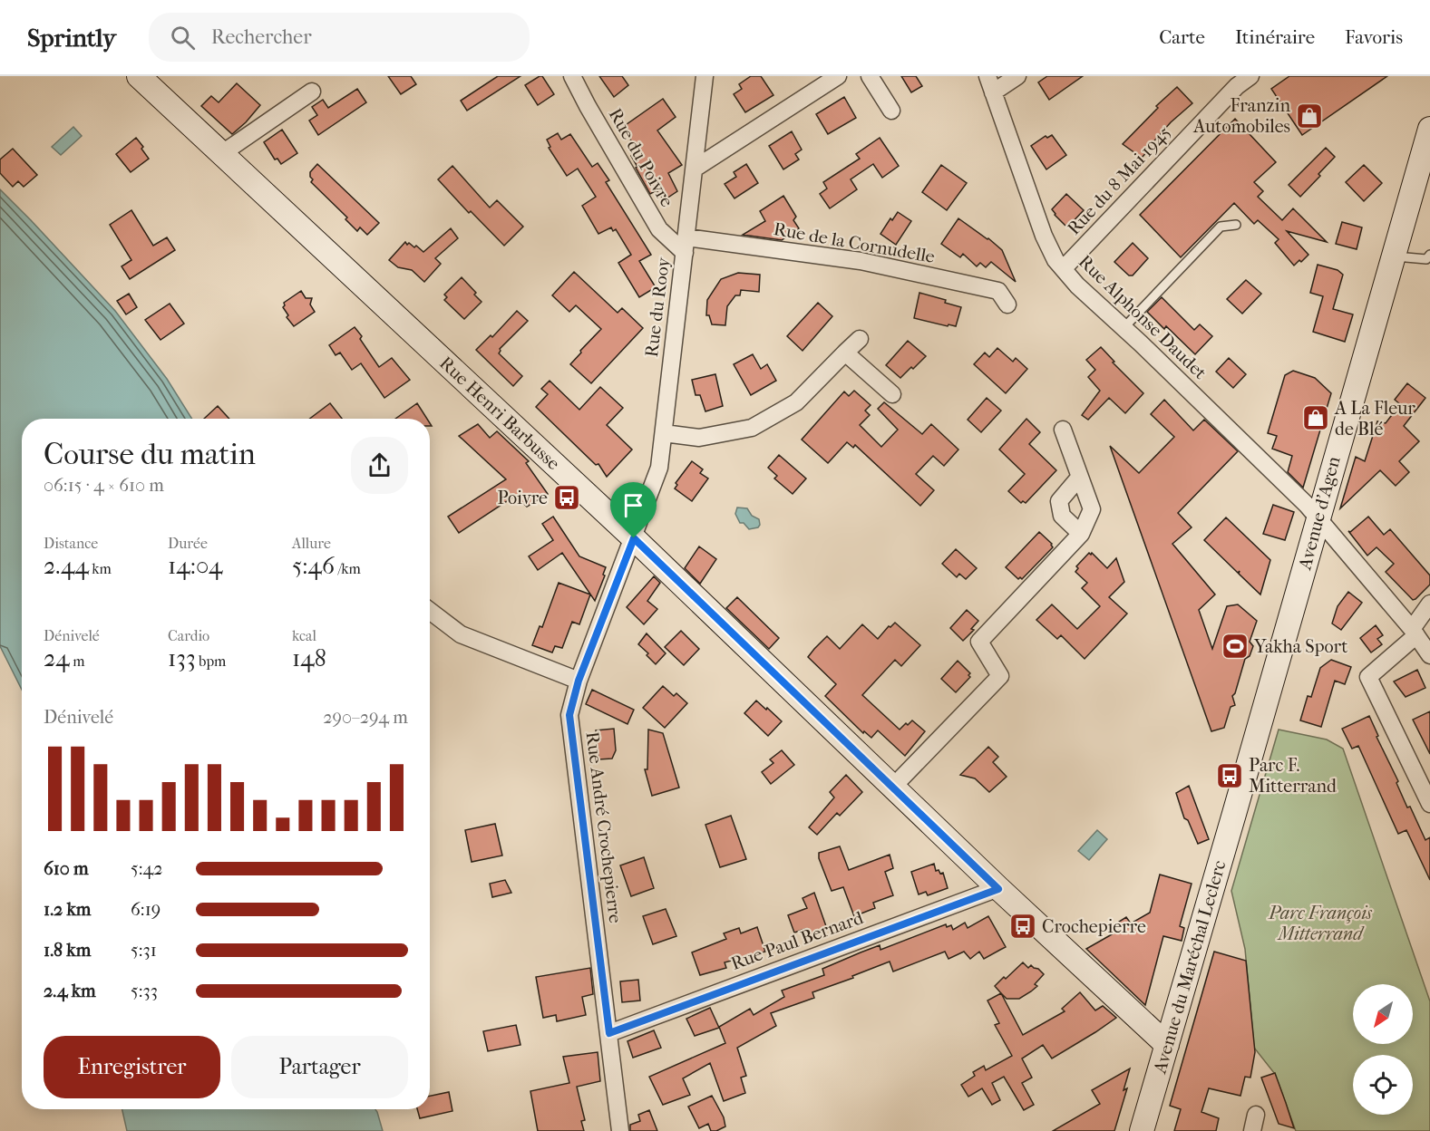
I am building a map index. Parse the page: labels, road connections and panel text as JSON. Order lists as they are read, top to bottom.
{
  "streets": {
    "main road": ["Rue Henri Barbusse", "Avenue d'Agen", "Avenue du Maréchal Leclerc"],
    "street": [
      "Rue du Poivre",
      "Rue du 8 Mai 1945",
      "Rue de la Cornudelle",
      "Rue du Rooy",
      "Rue Alphonse Daudet",
      "Rue André Crochepierre",
      "Rue Paul Bernard"
    ]
  },
  "crossings": [
    ["Rue du Poivre", "Rue de la Cornudelle"],
    ["Rue du Poivre", "Rue du Rooy"],
    ["Rue du 8 Mai 1945", "Rue Alphonse Daudet"],
    ["Rue de la Cornudelle", "Rue du Rooy"],
    ["Rue du Rooy", "Rue Henri Barbusse"],
    ["Rue du Rooy", "Rue André Crochepierre"],
    ["Rue Alphonse Daudet", "Avenue d'Agen"],
    ["Rue Henri Barbusse", "Rue André Crochepierre"],
    ["Rue Henri Barbusse", "Rue Paul Bernard"],
    ["Rue Henri Barbusse", "Avenue du Maréchal Leclerc"],
    ["Avenue d'Agen", "Avenue du Maréchal Leclerc"],
    ["Rue André Crochepierre", "Rue Paul Bernard"]
  ],
  "parks": ["Parc François Mitterrand"],
  "places": {
    "shop": ["Franzin Automobiles", "A La Fleur de Blé"],
    "bus stop": ["Poivre", "Parc F. Mitterrand", "Crochepierre"],
    "sports": ["Yakha Sport"]
  },
  "north": "bottom left",
  "page": {
    "header": "Sprintly",
    "search": "Rechercher",
    "nav": ["Carte", "Itinéraire", "Favoris"],
    "heading": ["Course du matin", "06:15 · 4 × 610 m"],
    "stats": [
      ["Distance", "2.44 km"],
      ["Durée", "14:04"],
      ["Allure", "5:46 /km"],
      ["Dénivelé", "24 m"],
      ["Cardio", "133 bpm"],
      ["kcal", "148"]
    ],
    "chart": ["Dénivelé", "290–294 m"],
    "list": [
      {
        "name": "610 m",
        "note": "5:42"
      },
      {
        "name": "1.2 km",
        "note": "6:19"
      },
      {
        "name": "1.8 km",
        "note": "5:31"
      },
      {
        "name": "2.4 km",
        "note": "5:33"
      }
    ],
    "buttons": ["Enregistrer", "Partager"]
  }
}
